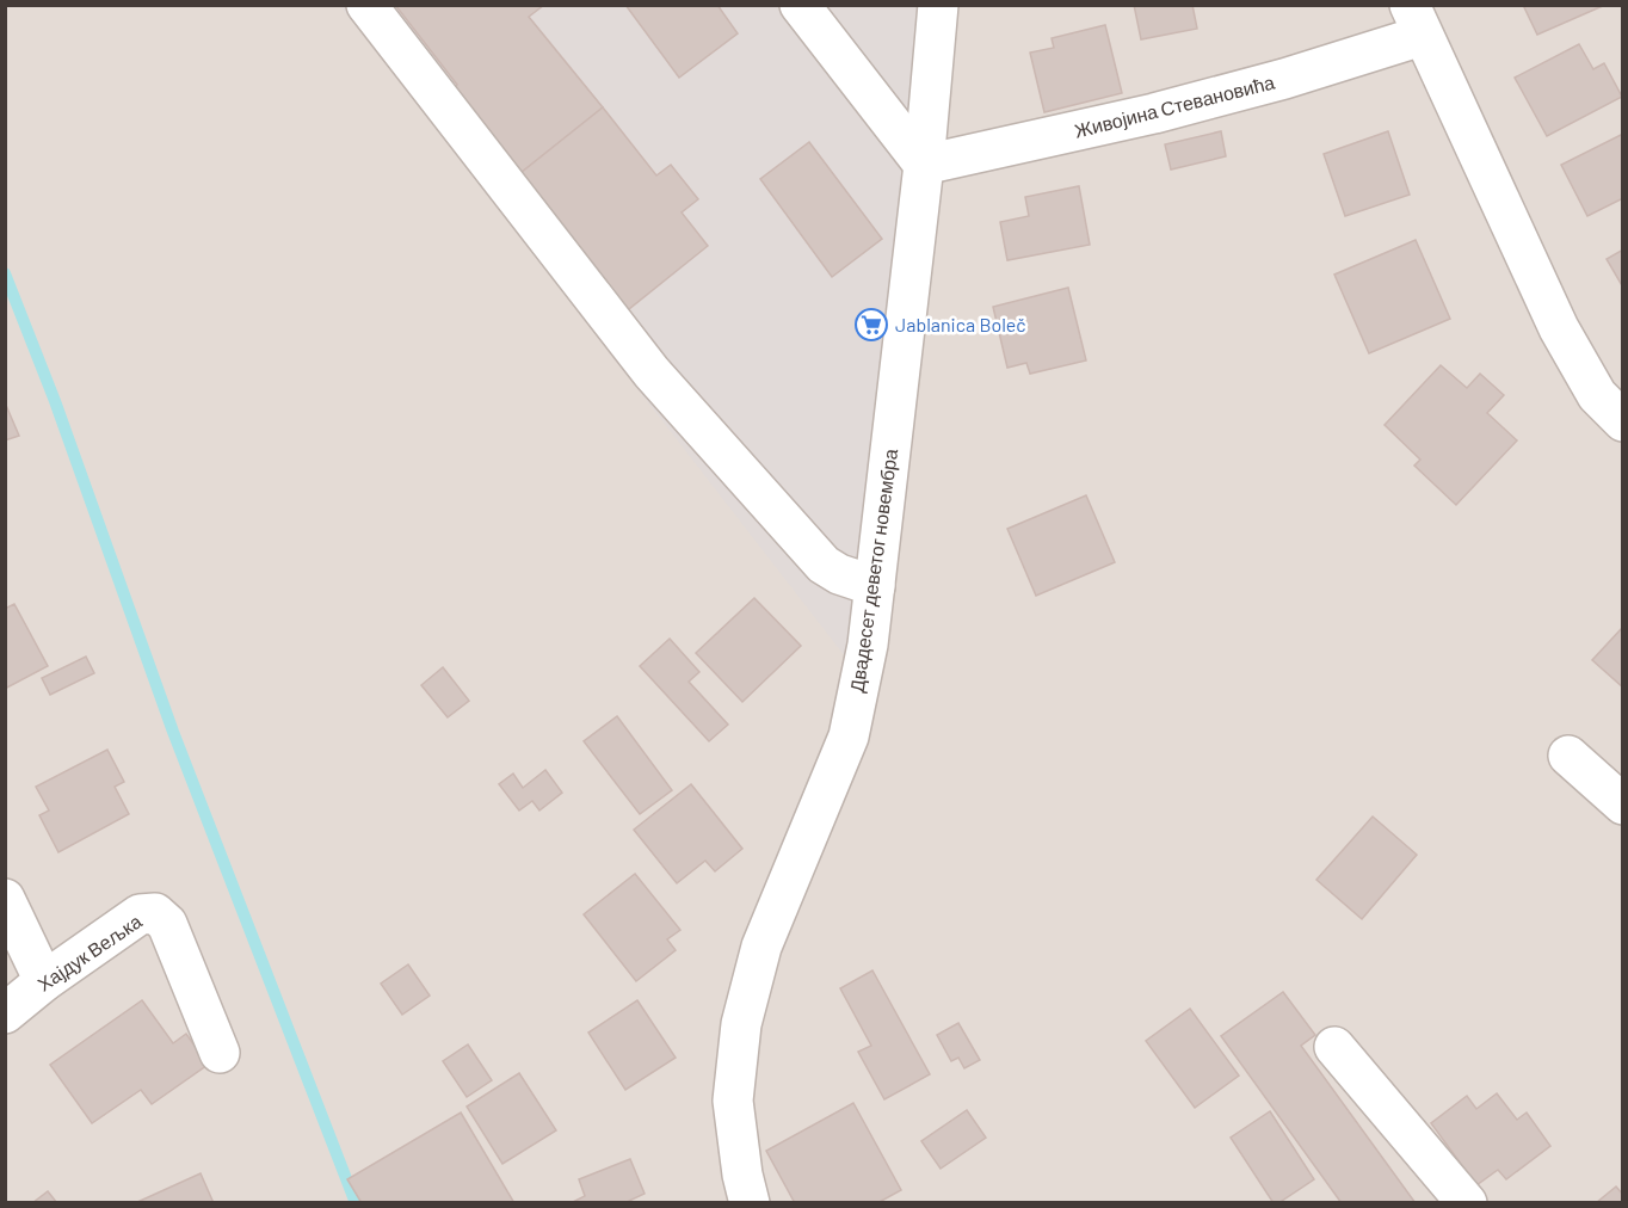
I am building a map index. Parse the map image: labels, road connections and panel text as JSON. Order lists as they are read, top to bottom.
{
  "streets": {
    "street": ["Живојина Стевановића", "Двадесет деветог новембра", "Хајдук Вељка"]
  },
  "crossings": [
    ["Живојина Стевановића", "Двадесет деветог новембра"]
  ],
  "places": {
    "supermarket": ["Jablanica Boleč"]
  }
}
